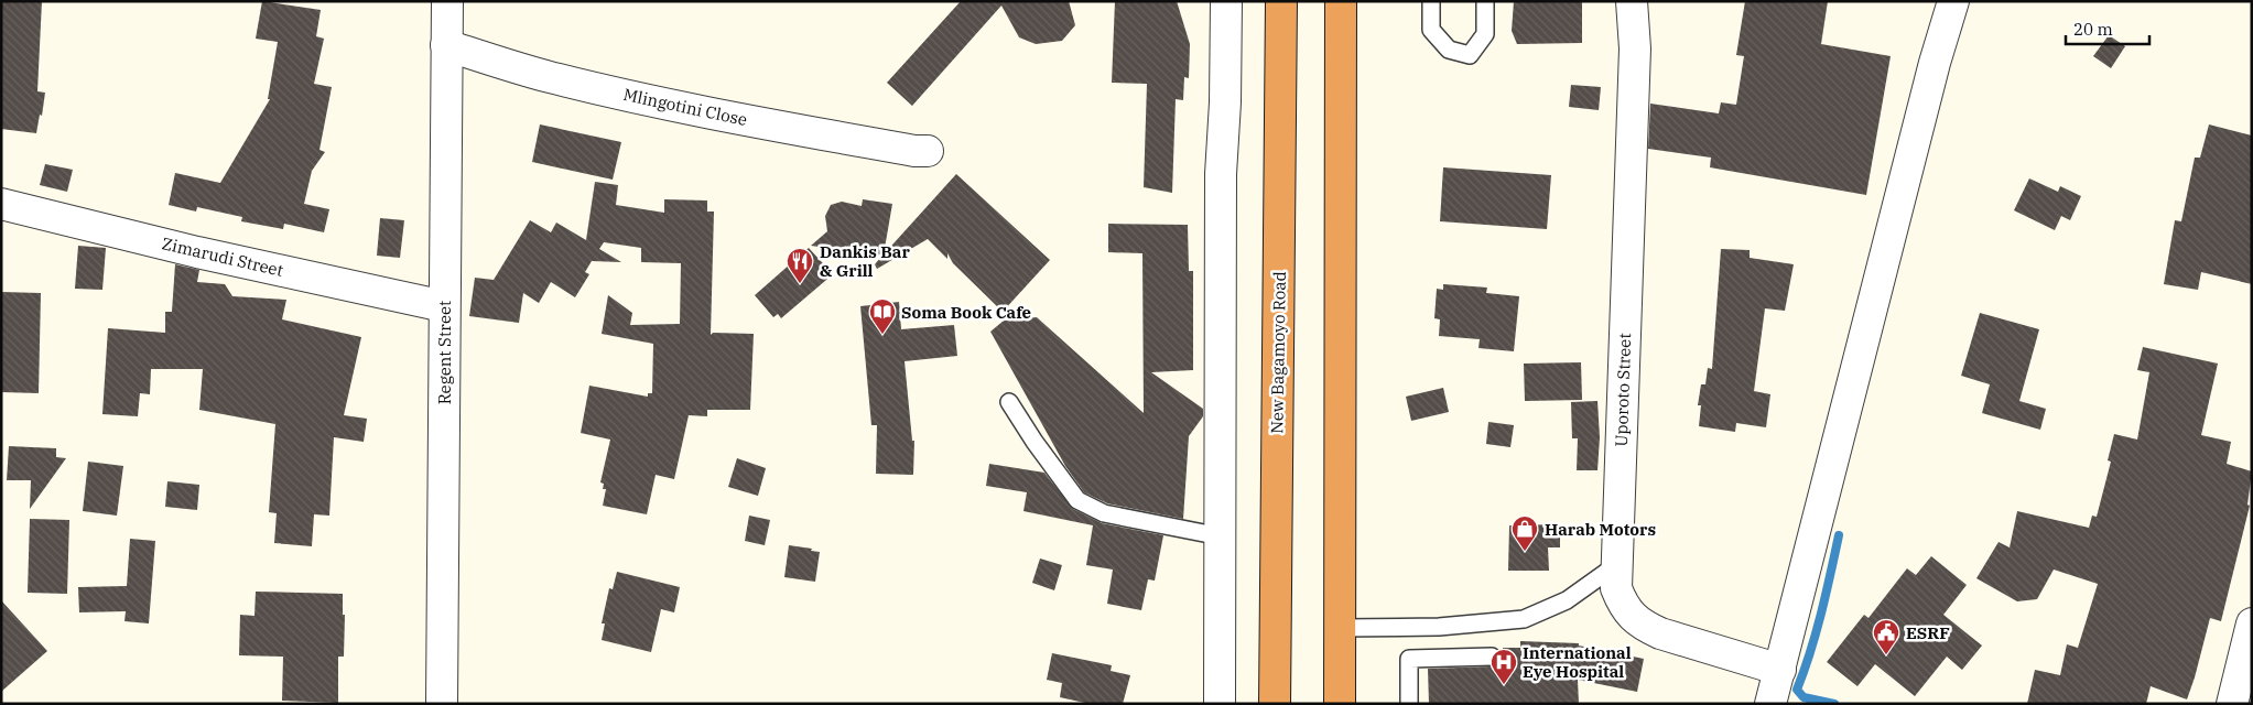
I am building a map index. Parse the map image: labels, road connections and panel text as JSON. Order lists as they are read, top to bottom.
{
  "streets": {
    "highway": ["New Bagamoyo Road"],
    "street": [
      "Mlingotini Close",
      "Zimarudi Street",
      "Regent Street",
      "Uporoto Street"
    ]
  },
  "crossings": [
    ["Mlingotini Close", "Regent Street"],
    ["Zimarudi Street", "Regent Street"]
  ],
  "places": {
    "restaurant": ["Dankis Bar & Grill"],
    "library": ["Soma Book Cafe"],
    "shop": ["Harab Motors"],
    "public building": ["ESRF"],
    "hospital": ["International Eye Hospital"]
  },
  "scale_bar": "20 m"
}
